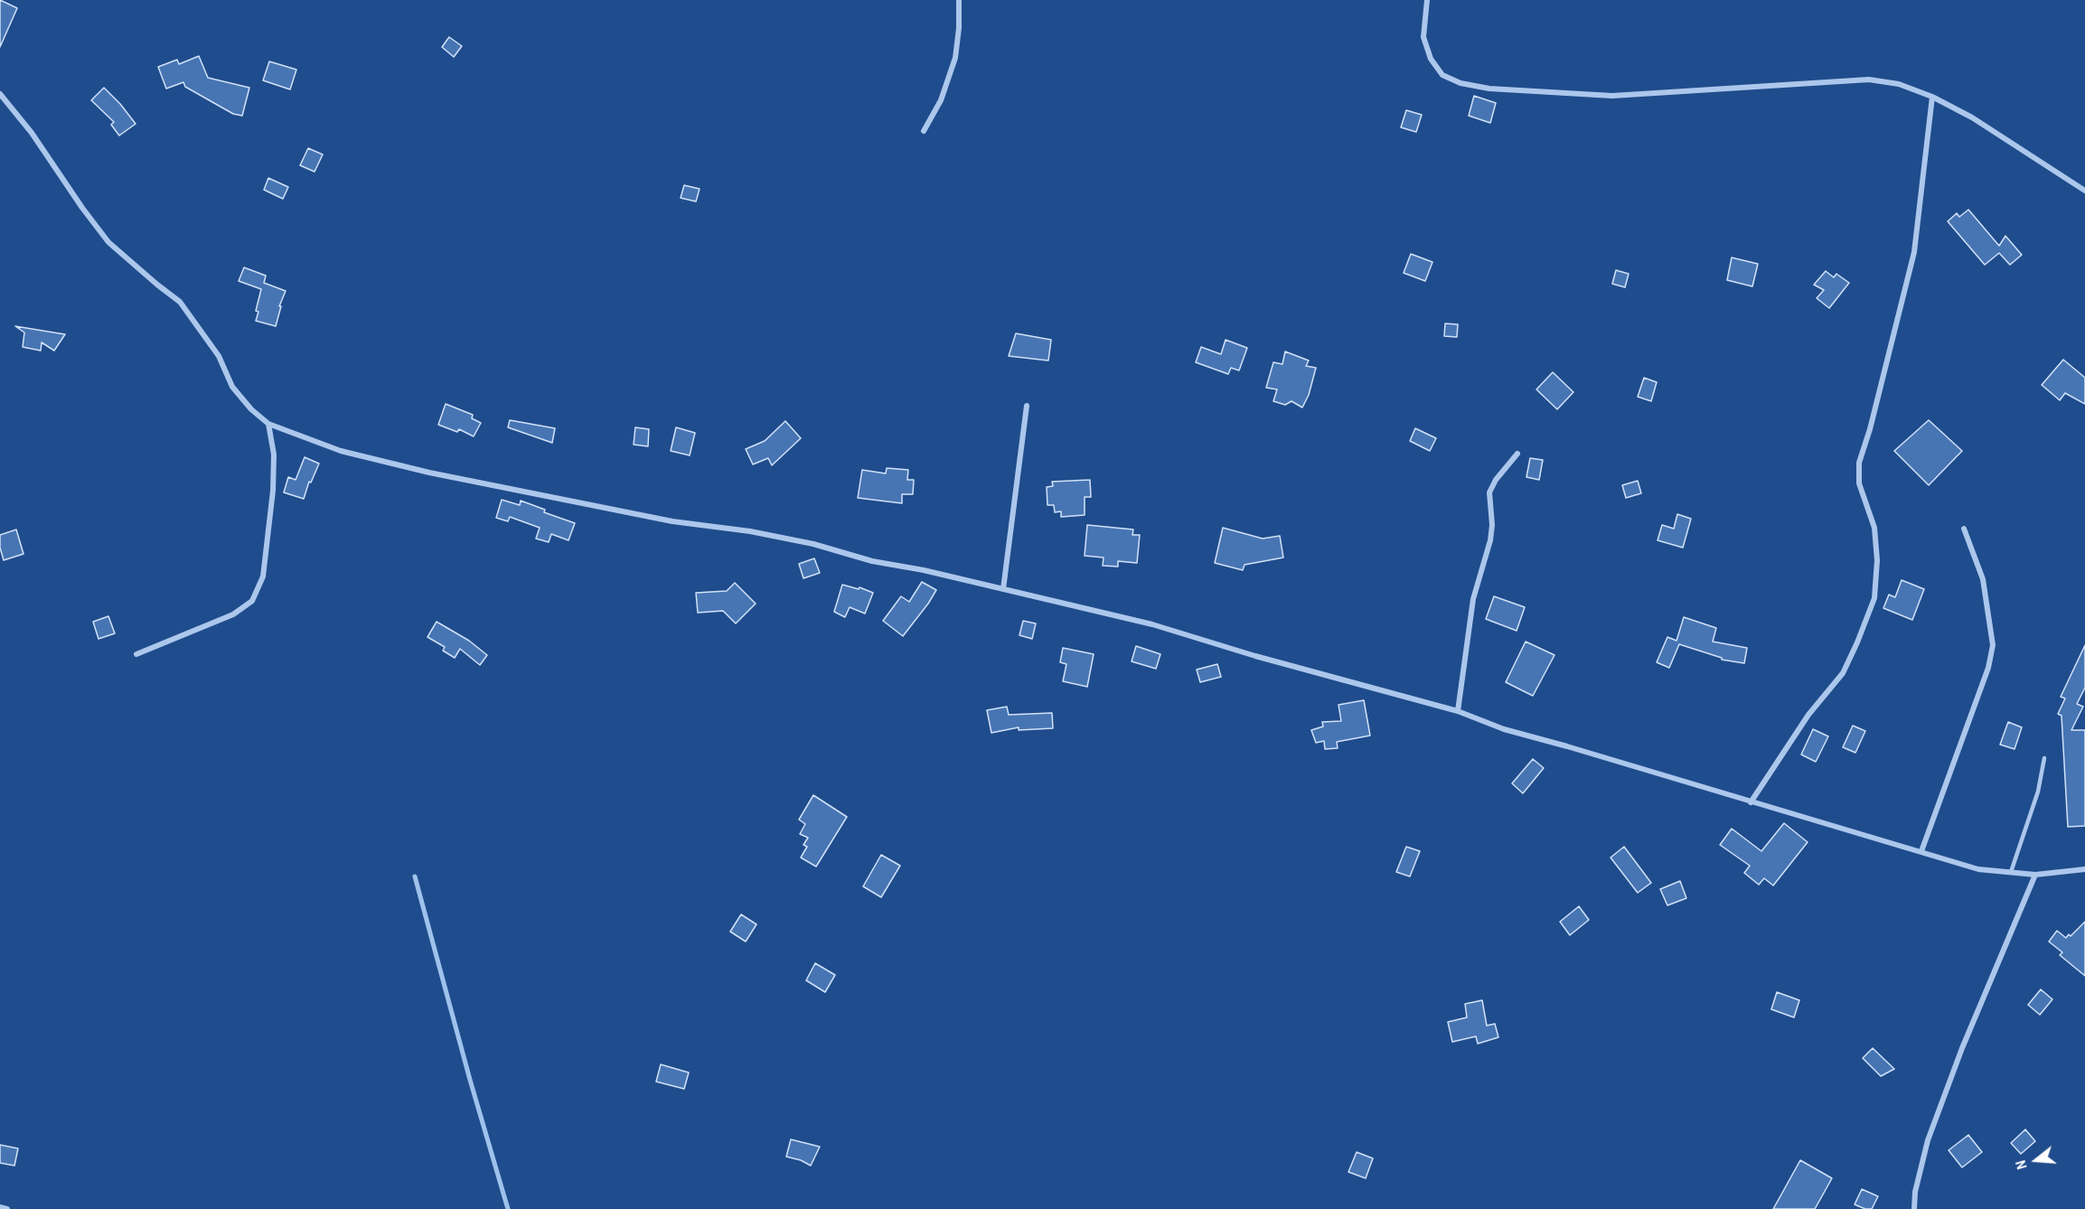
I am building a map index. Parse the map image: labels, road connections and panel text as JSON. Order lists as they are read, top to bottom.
{
  "north": "left"
}
